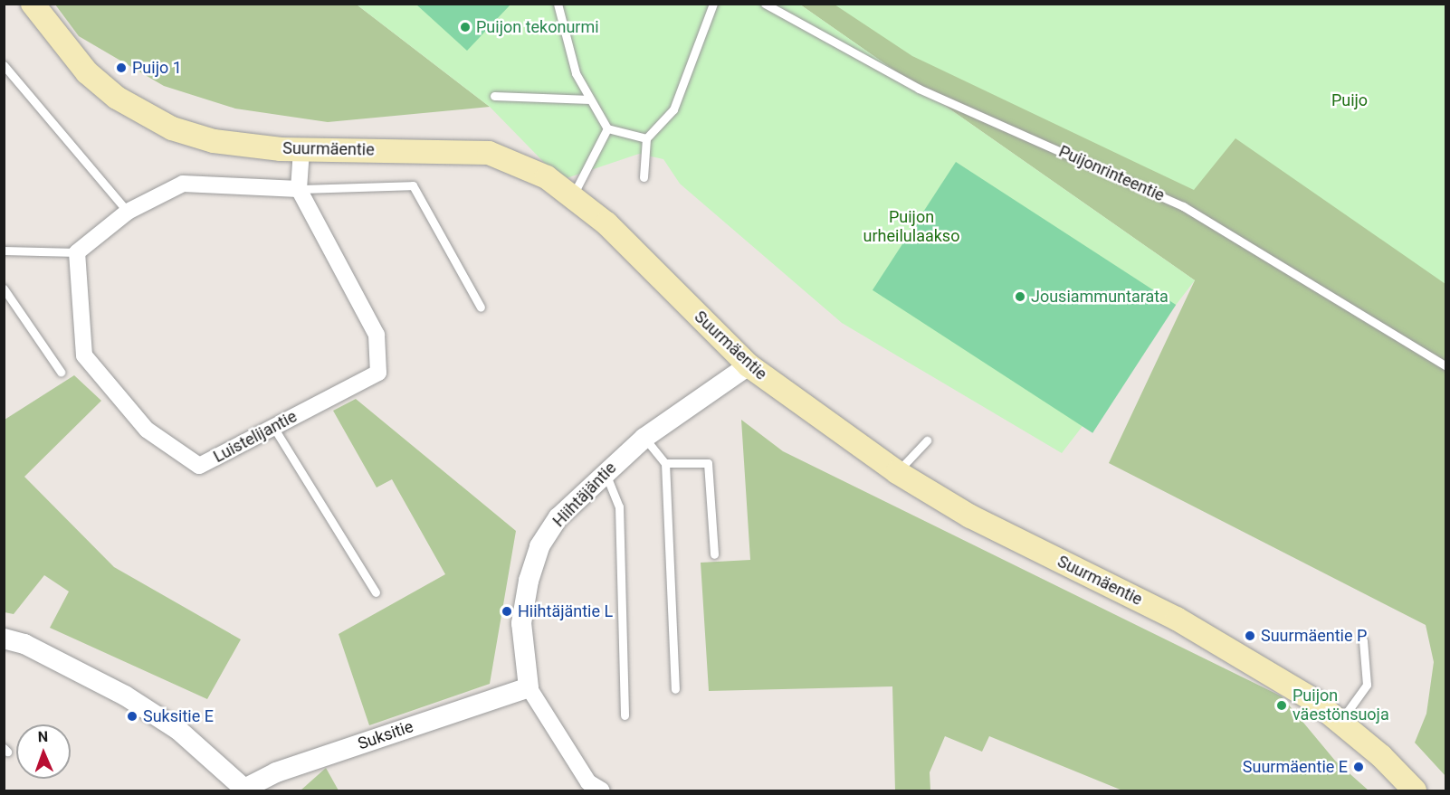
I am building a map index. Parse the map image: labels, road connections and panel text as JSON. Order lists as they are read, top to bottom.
{
  "streets": {
    "main road": ["Suurmäentie"],
    "street": ["Luistelijantie", "Hiihtäjäntie", "Suksitie"],
    "lane": ["Puijonrinteentie"]
  },
  "crossings": [
    ["Suurmäentie", "Hiihtäjäntie"],
    ["Hiihtäjäntie", "Suksitie"]
  ],
  "parks": ["Puijo", "Puijon urheilulaakso"],
  "places": [
    "Puijon tekonurmi",
    "Puijo 1",
    "Jousiammuntarata",
    "Hiihtäjäntie L",
    "Suurmäentie P",
    "Puijon väestönsuoja",
    "Suksitie E",
    "Suurmäentie E"
  ],
  "north": "top"
}
